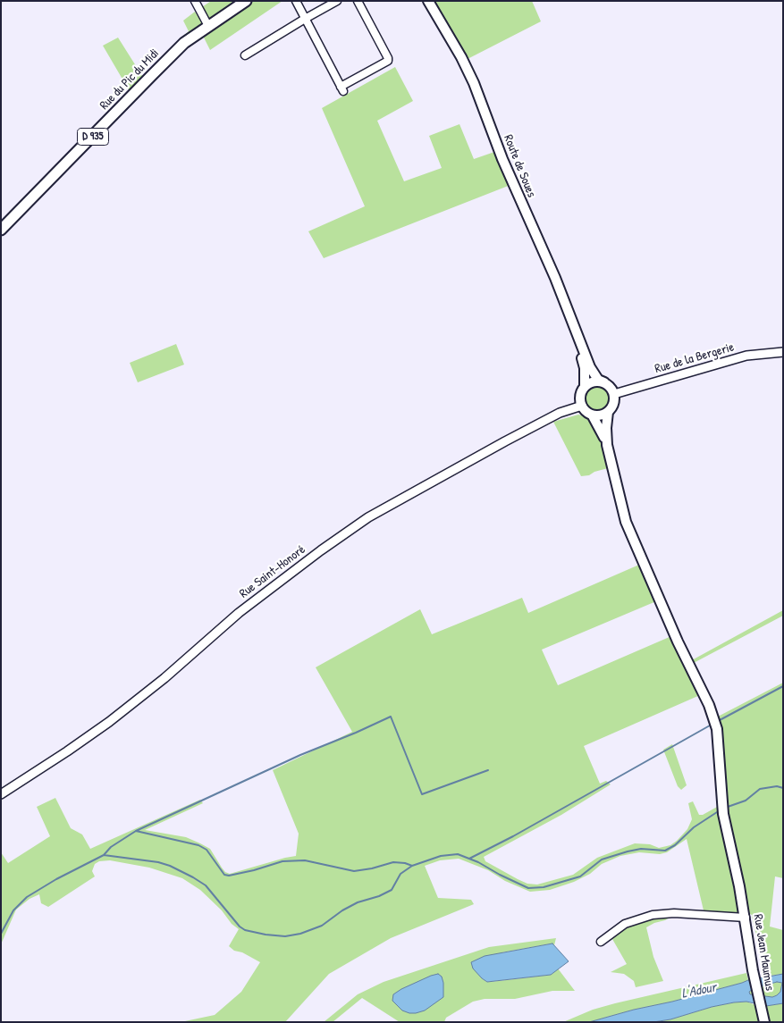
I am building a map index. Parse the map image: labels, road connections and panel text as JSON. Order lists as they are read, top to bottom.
{
  "streets": {
    "main road": [
      "Rue du Pic du Midi",
      "D 935",
      "Route de Soues",
      "Rue Jean Maumus"
    ],
    "street": ["Rue de la Bergerie", "Rue Saint-Honoré"]
  },
  "crossings": [
    ["Rue du Pic du Midi", "D 935"],
    ["Route de Soues", "Rue de la Bergerie"],
    ["Route de Soues", "Rue Saint-Honoré"],
    ["Rue de la Bergerie", "Rue Saint-Honoré"]
  ],
  "water": ["L'Adour"]
}
